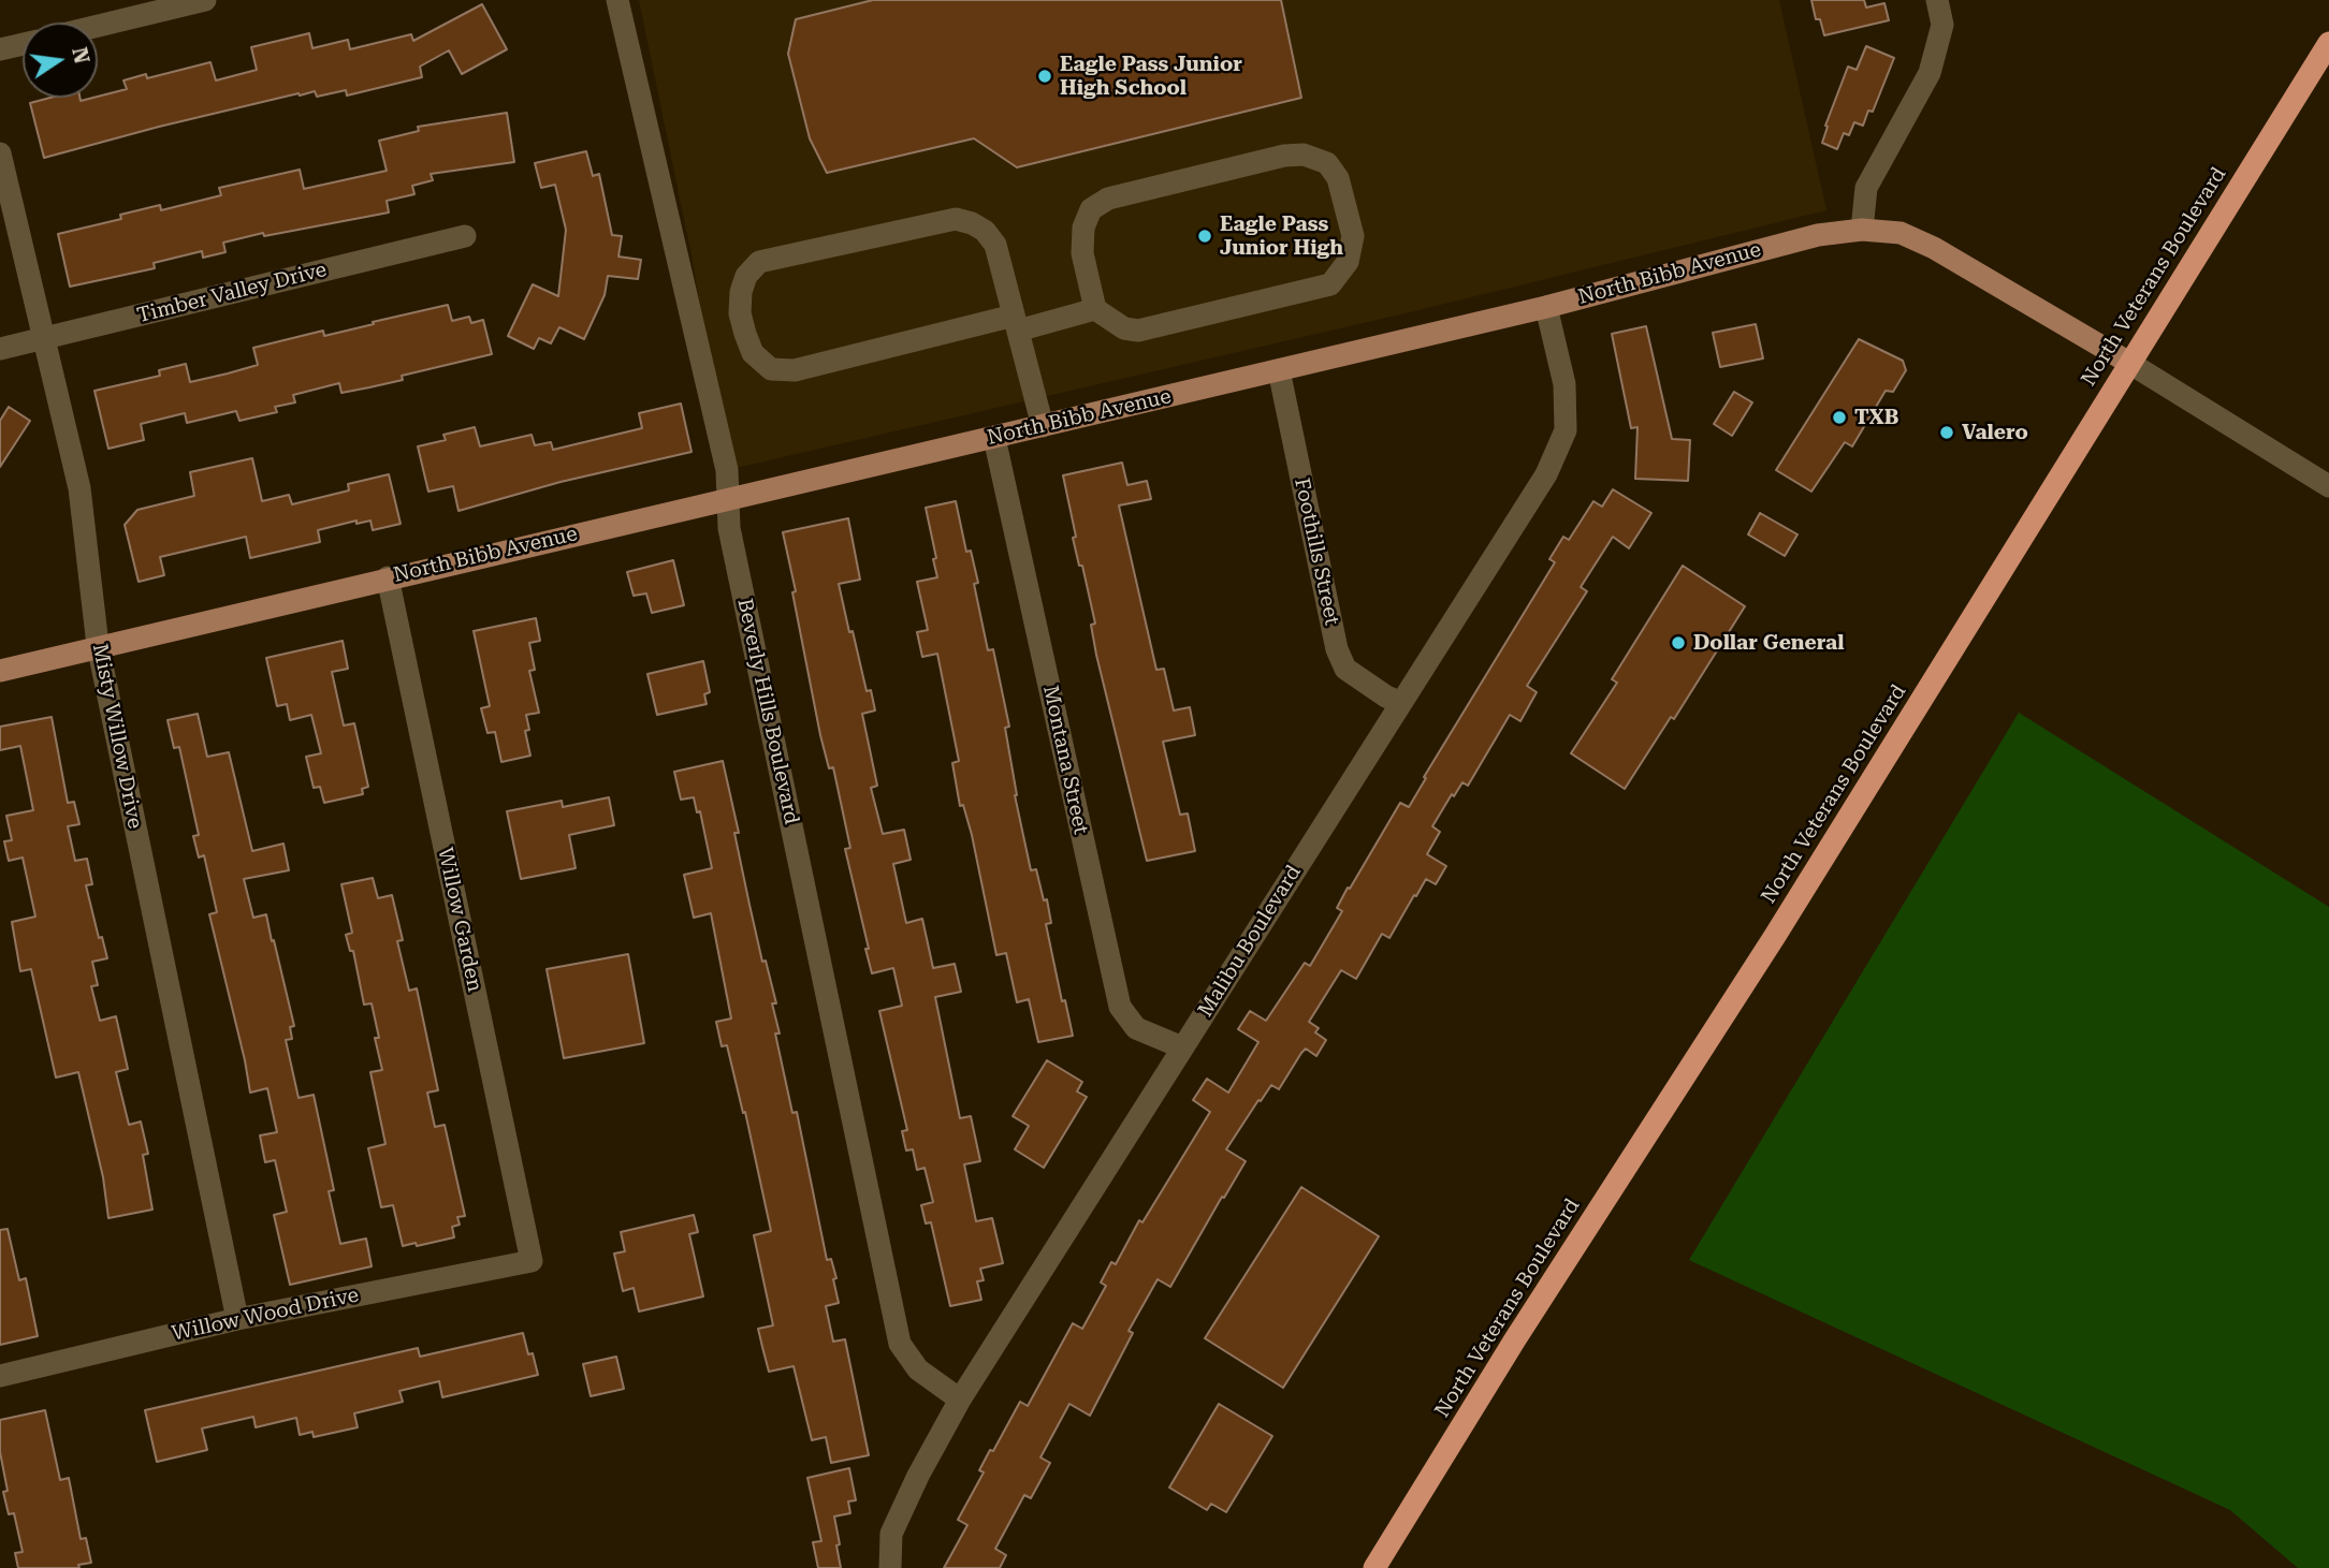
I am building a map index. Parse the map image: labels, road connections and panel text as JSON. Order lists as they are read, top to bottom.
{
  "streets": {
    "highway": ["North Veterans Boulevard"],
    "main road": ["North Bibb Avenue"],
    "street": [
      "Timber Valley Drive",
      "Foothills Street",
      "Beverly Hills Boulevard",
      "Misty Willow Drive",
      "Montana Street",
      "Willow Garden",
      "Malibu Boulevard",
      "Willow Wood Drive"
    ]
  },
  "crossings": [
    ["North Bibb Avenue", "North Veterans Boulevard"],
    ["North Bibb Avenue", "Foothills Street"],
    ["North Bibb Avenue", "Beverly Hills Boulevard"],
    ["North Bibb Avenue", "Misty Willow Drive"],
    ["North Bibb Avenue", "Montana Street"],
    ["North Bibb Avenue", "Willow Garden"],
    ["North Bibb Avenue", "Malibu Boulevard"],
    ["Timber Valley Drive", "Misty Willow Drive"],
    ["Foothills Street", "Malibu Boulevard"],
    ["Beverly Hills Boulevard", "Malibu Boulevard"],
    ["Misty Willow Drive", "Willow Wood Drive"],
    ["Montana Street", "Malibu Boulevard"],
    ["Willow Garden", "Willow Wood Drive"]
  ],
  "places": [
    "Eagle Pass Junior High School",
    "Eagle Pass Junior High",
    "TXB",
    "Valero",
    "Dollar General"
  ],
  "north": "right"
}
